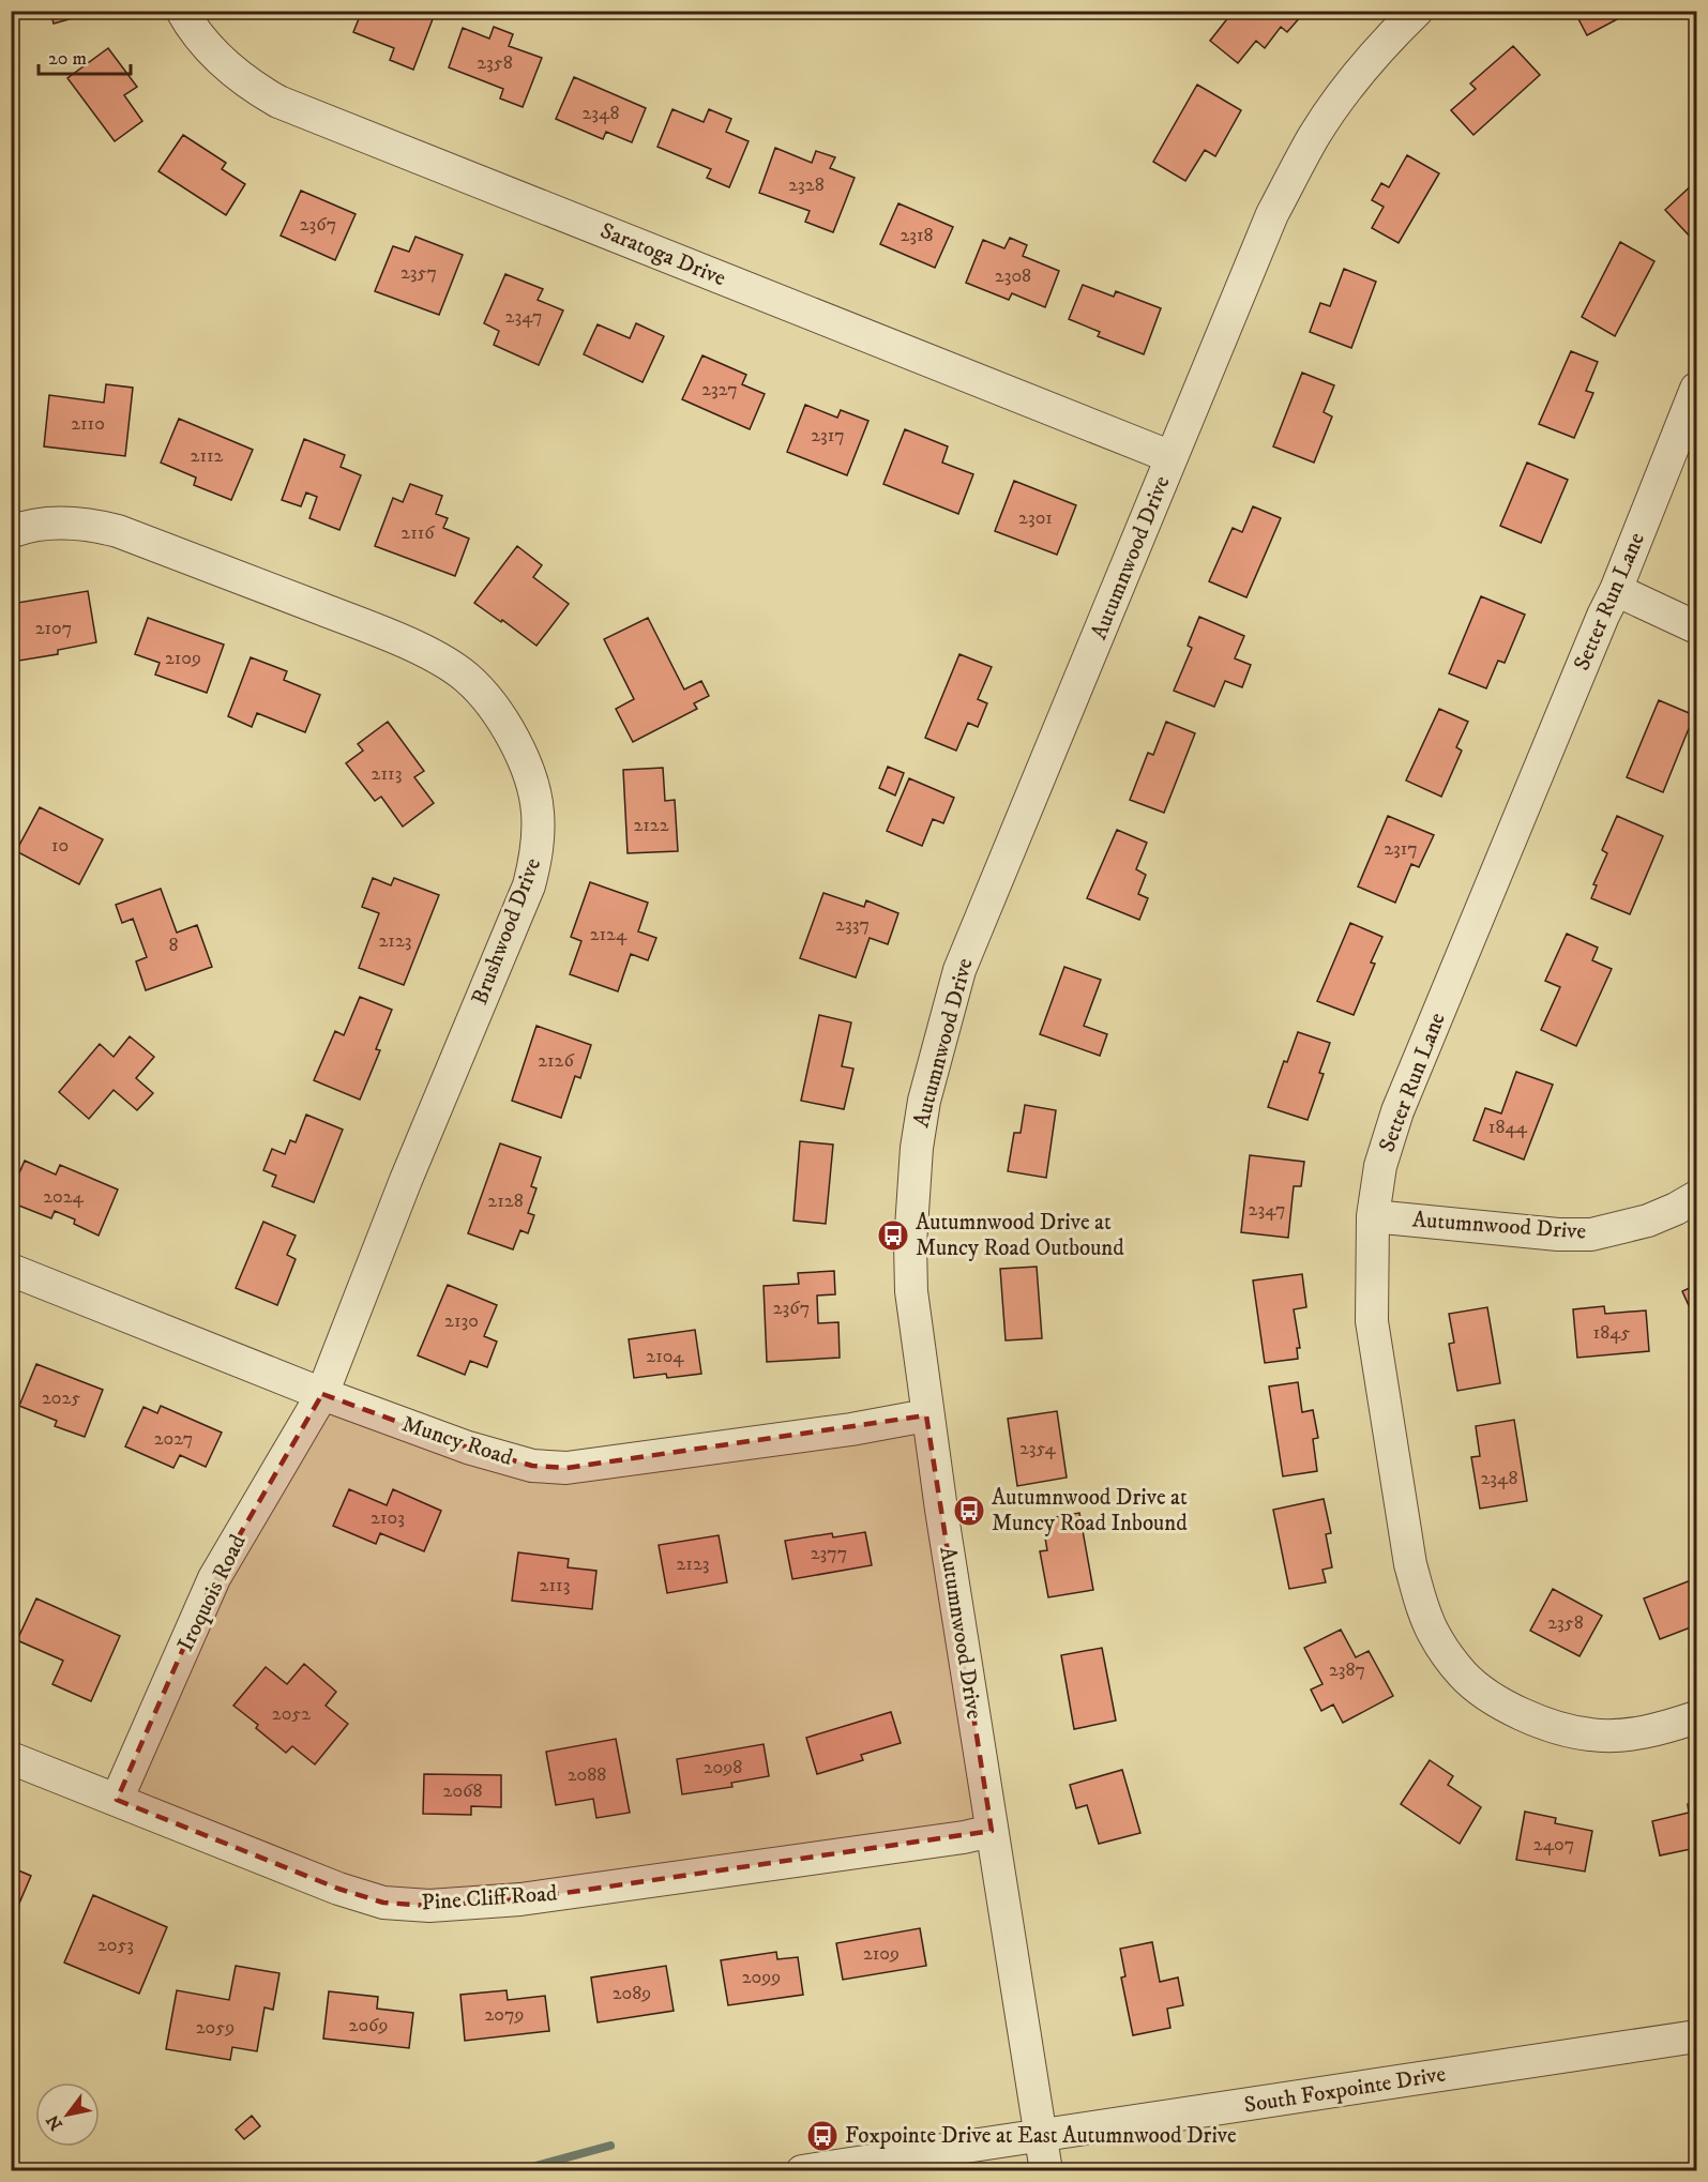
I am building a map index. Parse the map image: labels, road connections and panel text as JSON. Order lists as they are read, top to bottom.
{
  "streets": {
    "street": [
      "Saratoga Drive",
      "Autumnwood Drive",
      "Setter Run Lane",
      "Brushwood Drive",
      "Muncy Road",
      "Iroquois Road",
      "Pine Cliff Road",
      "South Foxpointe Drive"
    ]
  },
  "crossings": [
    ["Saratoga Drive", "Autumnwood Drive"],
    ["Autumnwood Drive", "Setter Run Lane"],
    ["Autumnwood Drive", "Muncy Road"],
    ["Autumnwood Drive", "Pine Cliff Road"],
    ["Autumnwood Drive", "South Foxpointe Drive"],
    ["Brushwood Drive", "Muncy Road"],
    ["Brushwood Drive", "Iroquois Road"],
    ["Muncy Road", "Iroquois Road"],
    ["Iroquois Road", "Pine Cliff Road"]
  ],
  "places": {
    "bus stop": ["Autumnwood Drive at Muncy Road Outbound", "Autumnwood Drive at Muncy Road Inbound", "Foxpointe Drive at East Autumnwood Drive"]
  },
  "house_numbers": [
    "2358",
    "2348",
    "2328",
    "2367",
    "2318",
    "2357",
    "2308",
    "2347",
    "2327",
    "2110",
    "2317",
    "2112",
    "2301",
    "2116",
    "2107",
    "2109",
    "2113",
    "2122",
    "10",
    "2317",
    "2337",
    "2124",
    "2123",
    "8",
    "2126",
    "1844",
    "2024",
    "2128",
    "2347",
    "2367",
    "2130",
    "1845",
    "2104",
    "2025",
    "2027",
    "2354",
    "2348",
    "2103",
    "2377",
    "2123",
    "2113",
    "2358",
    "2387",
    "2052",
    "2098",
    "2088",
    "2068",
    "2407",
    "2053",
    "2109",
    "2099",
    "2089",
    "2079",
    "2069",
    "2059"
  ],
  "scale_bar": "20 m",
  "north": "bottom left"
}
